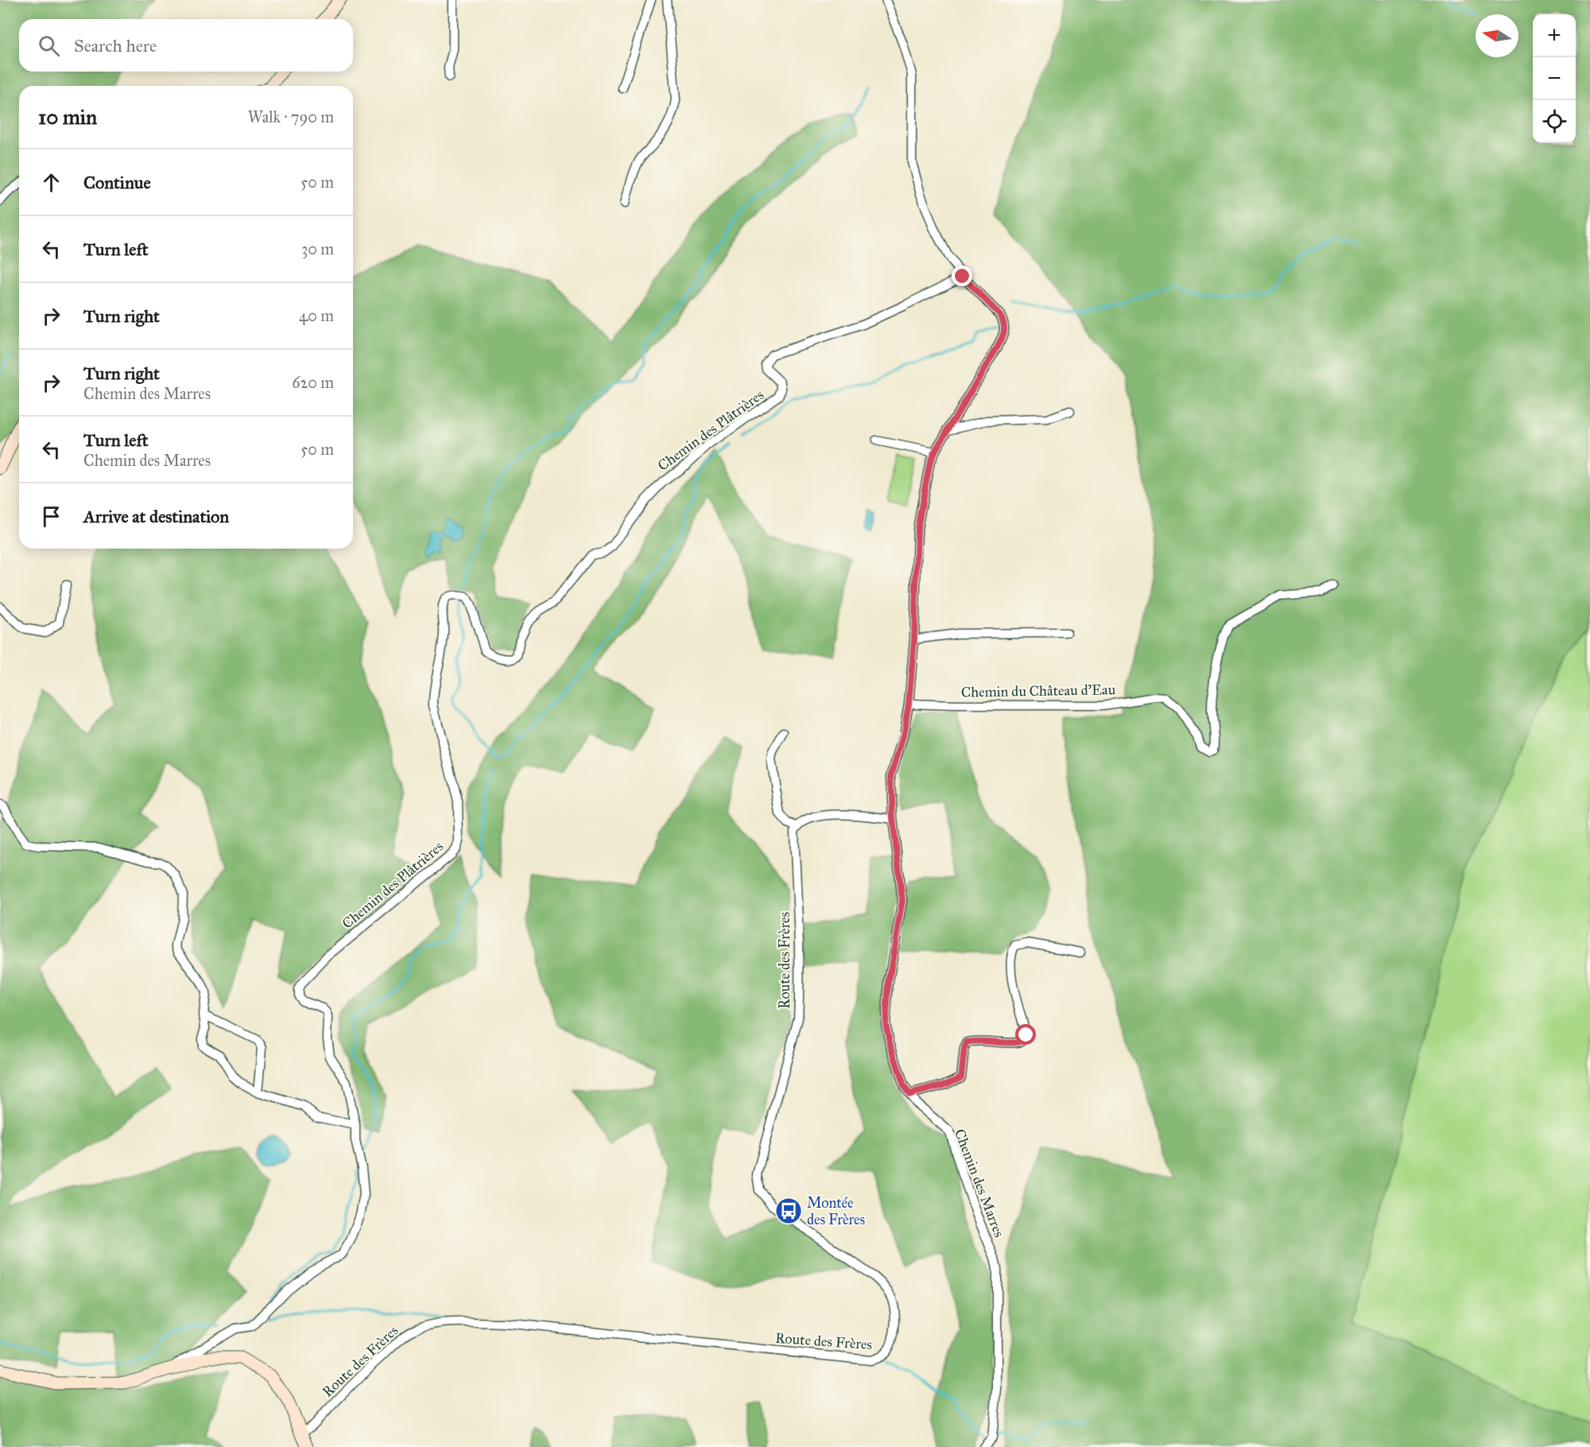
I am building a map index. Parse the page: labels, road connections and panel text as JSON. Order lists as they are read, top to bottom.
{
  "streets": {
    "street": [
      "Chemin des Plâtrières",
      "Chemin du Château d'Eau",
      "Route des Frères",
      "Chemin des Marres"
    ]
  },
  "crossings": [
    ["Chemin des Plâtrières", "Chemin des Marres"],
    ["Chemin du Château d'Eau", "Chemin des Marres"]
  ],
  "places": {
    "bus stop": ["Montée des Frères"]
  },
  "north": "left",
  "page": {
    "map_buttons": ["+", "−"],
    "search": "Search here",
    "heading": ["10 min", "Walk · 790 m"],
    "list": [
      ["Continue", "50 m"],
      ["Turn left", "30 m"],
      ["Turn right", "40 m"],
      ["Turn right", "Chemin des Marres", "620 m"],
      ["Turn left", "Chemin des Marres", "50 m"],
      "Arrive at destination"
    ]
  }
}
